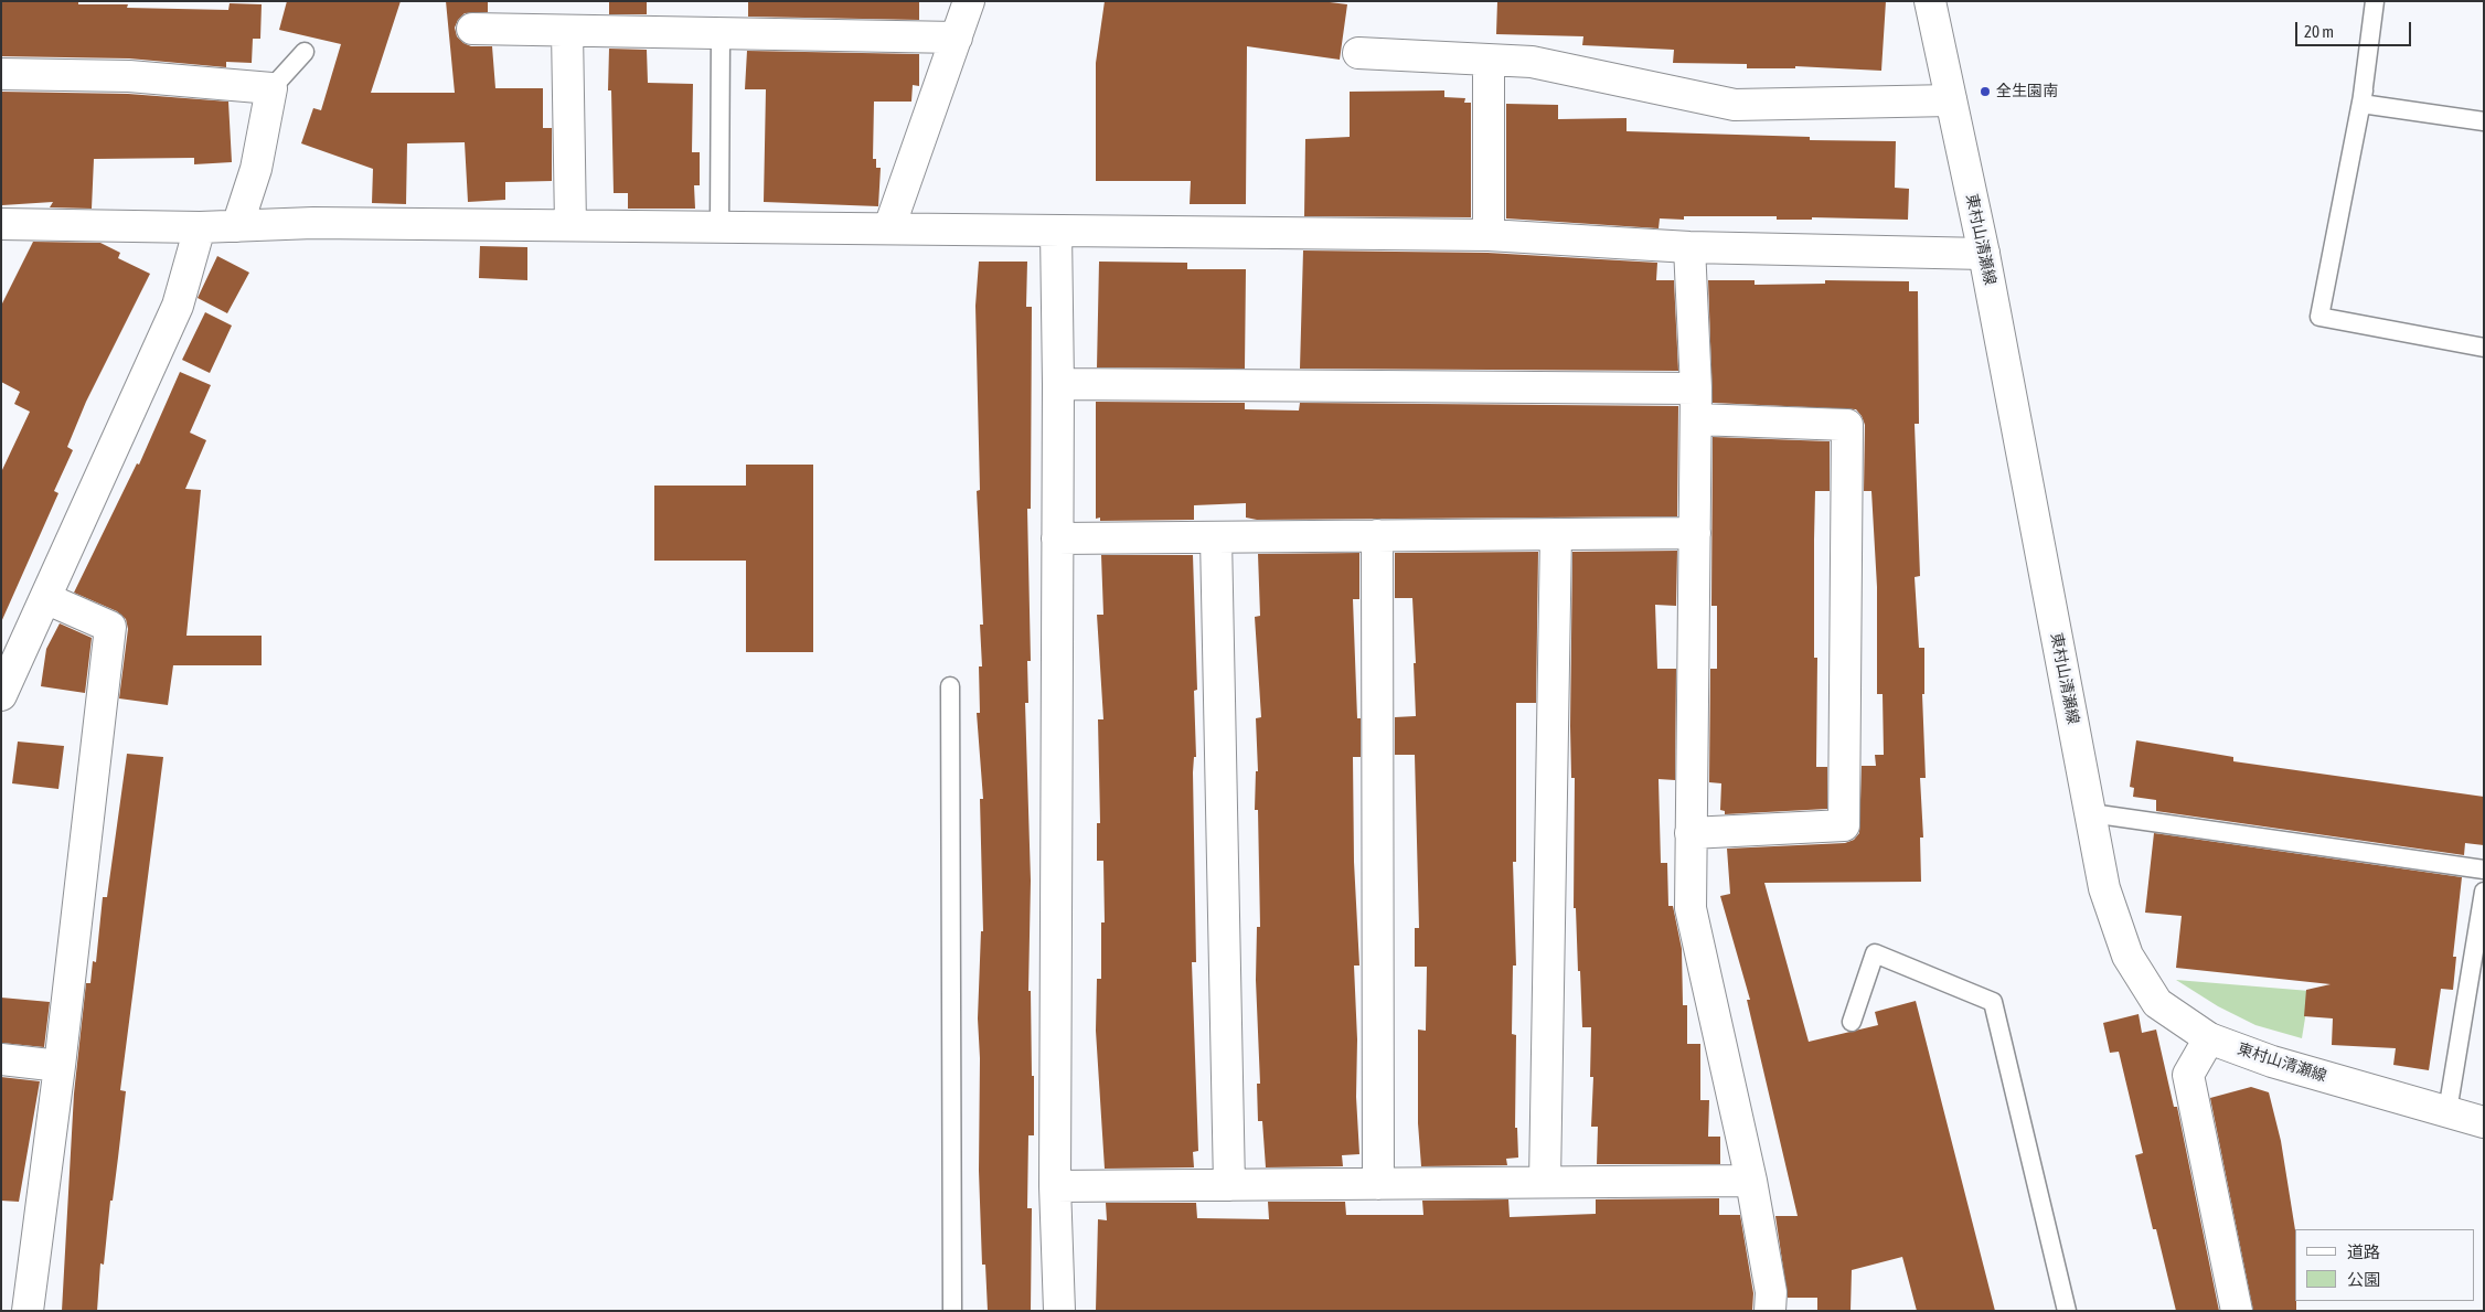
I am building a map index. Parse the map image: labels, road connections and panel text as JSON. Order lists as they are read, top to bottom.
{
  "streets": {
    "street": ["東村山清瀬線"]
  },
  "places": ["全生園南"],
  "legend": ["道路", "公園"],
  "scale_bar": "20 m"
}
